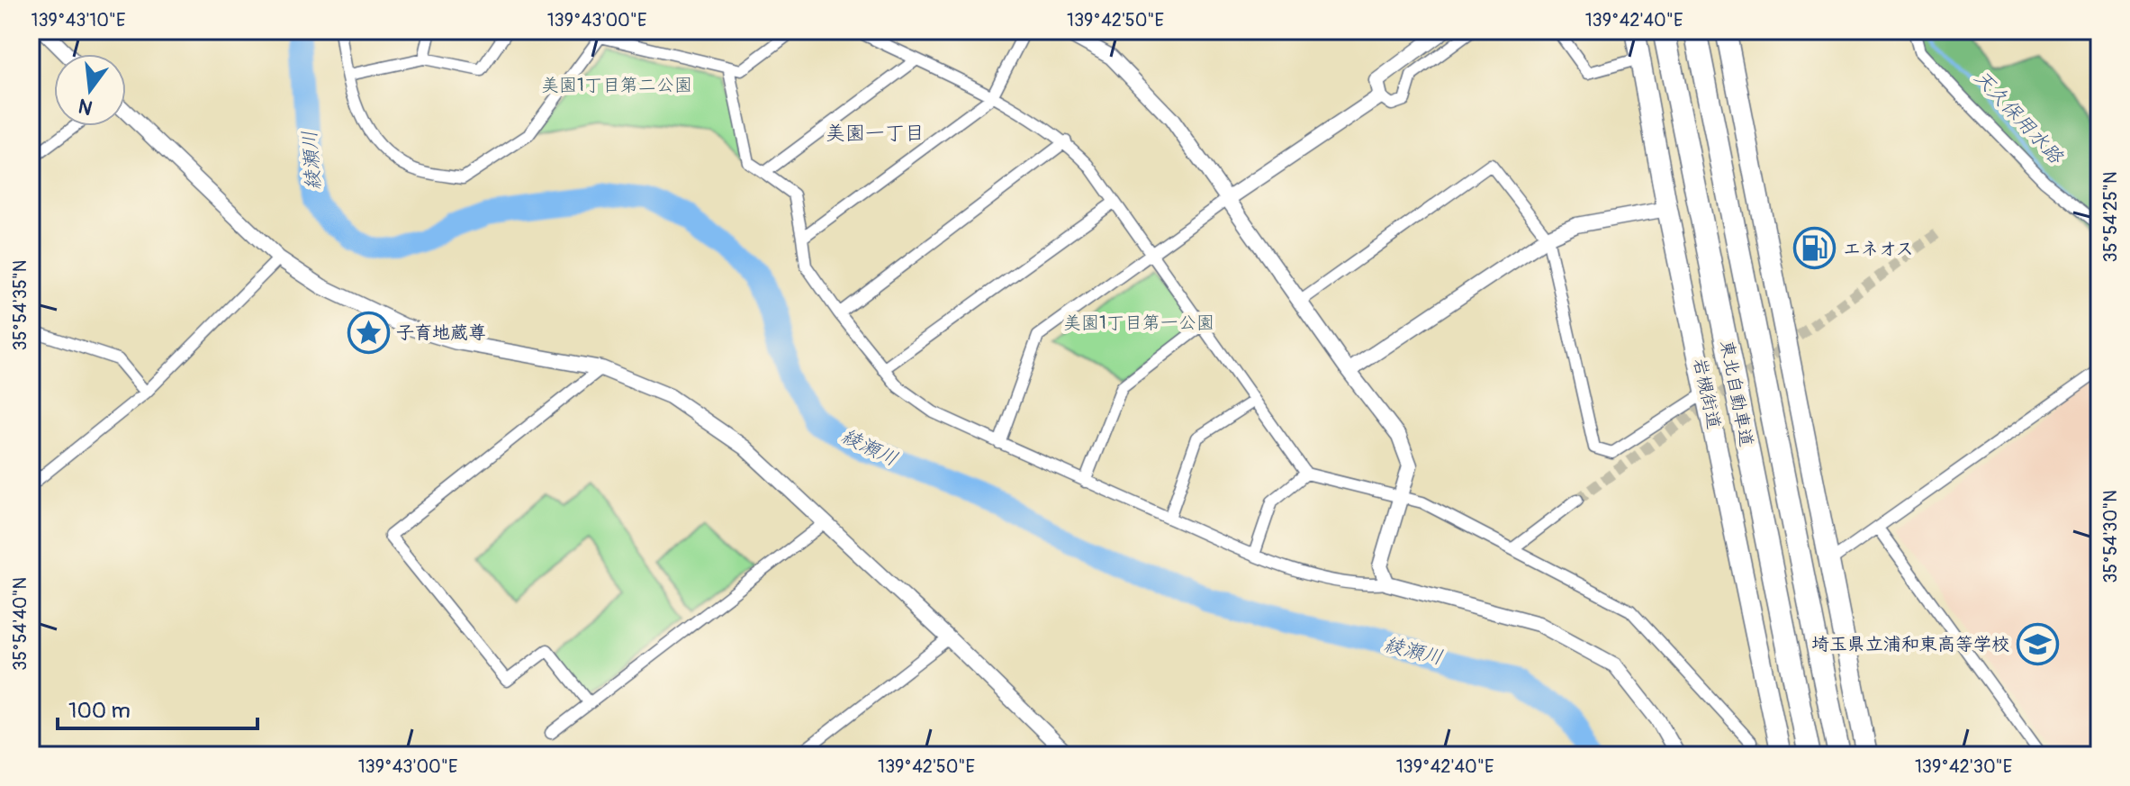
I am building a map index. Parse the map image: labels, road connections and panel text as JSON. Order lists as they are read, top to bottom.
{
  "streets": {
    "highway": ["岩槻街道", "東北自動車道"]
  },
  "districts": ["美園一丁目"],
  "water": ["天久保用水路", "綾瀬川"],
  "parks": ["美園1丁目第二公園", "美園1丁目第一公園"],
  "places": {
    "fuel station": ["エネオス"],
    "place": ["子育地蔵尊"],
    "school or university": ["埼玉県立浦和東高等学校"]
  },
  "scale_bar": "100 m",
  "north": "bottom",
  "coordinates": [
    "139°43'10\"E",
    "139°43'00\"E",
    "139°42'50\"E",
    "139°42'40\"E",
    "35°54'25\"N",
    "35°54'35\"N",
    "35°54'30\"N",
    "35°54'40\"N",
    "139°42'30\"E"
  ]
}
